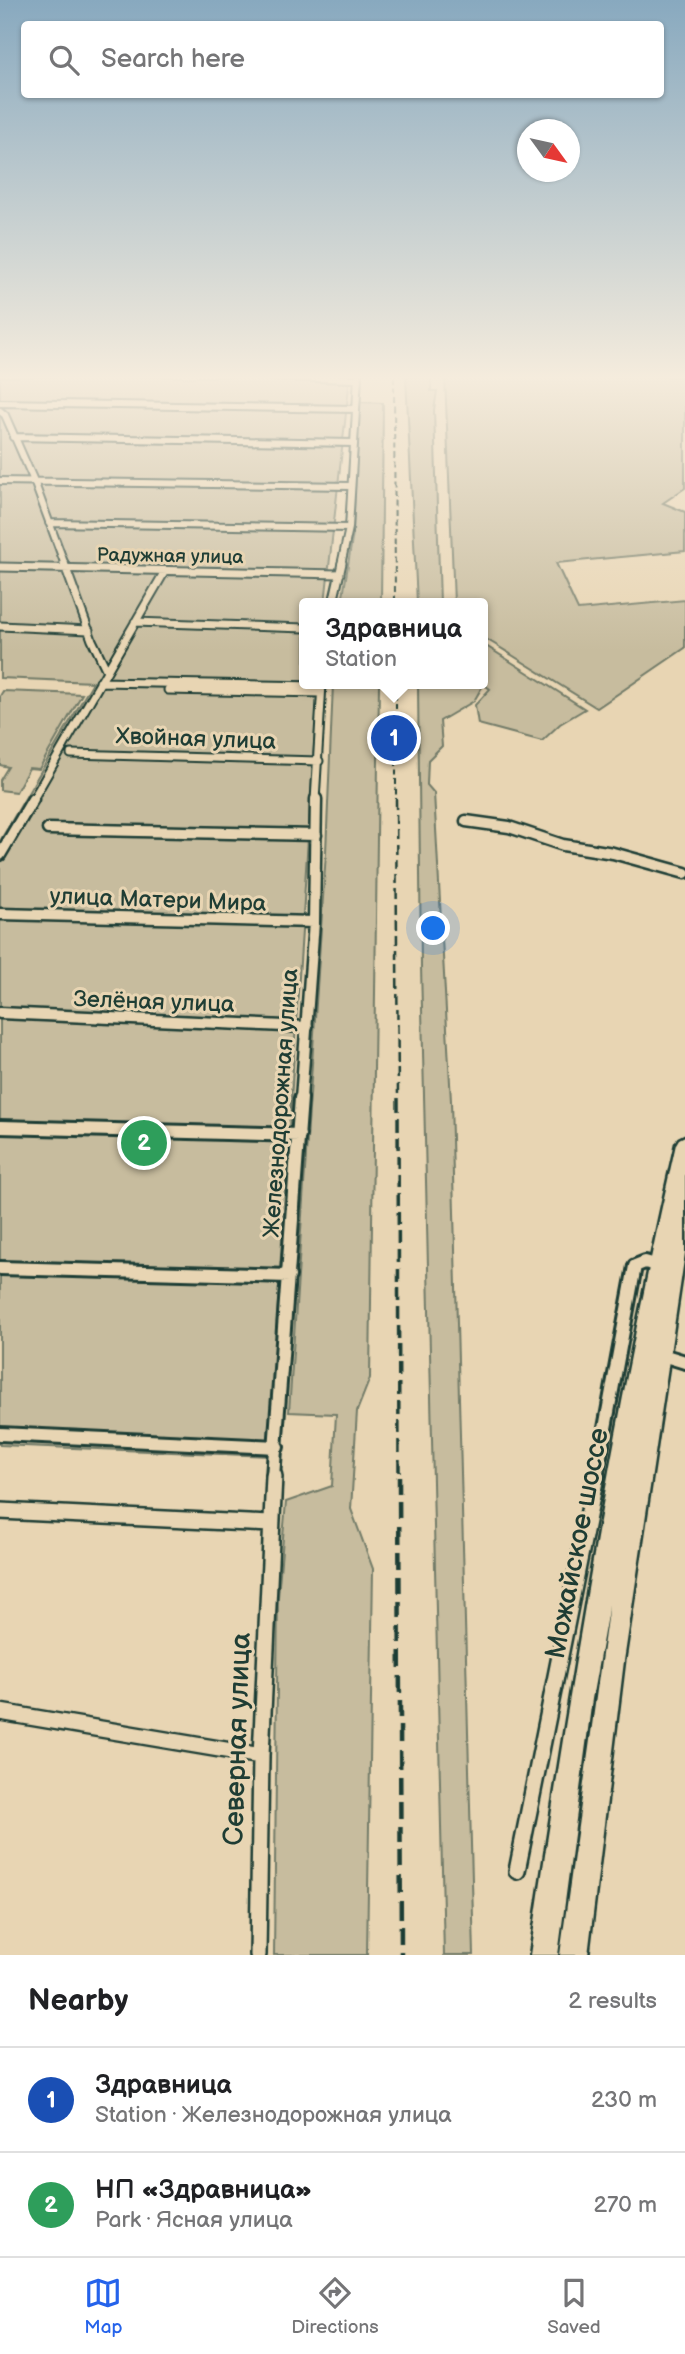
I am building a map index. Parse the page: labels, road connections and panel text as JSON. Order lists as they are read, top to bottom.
{
  "streets": {
    "main road": ["Можайское шоссе"],
    "street": [
      "Радужная улица",
      "Хвойная улица",
      "улица Матери Мира",
      "Зелёная улица",
      "Железнодорожная улица",
      "Северная улица"
    ]
  },
  "crossings": [
    ["Хвойная улица", "Железнодорожная улица"],
    ["улица Матери Мира", "Железнодорожная улица"],
    ["Зелёная улица", "Железнодорожная улица"],
    ["Железнодорожная улица", "Северная улица"]
  ],
  "north": "bottom right",
  "page": {
    "search": "Search here",
    "popup": ["Здравница", "Station"],
    "pins": ["1", "2"],
    "heading": ["Nearby", "2 results"],
    "list": [
      {
        "mark": "1",
        "name": "Здравница",
        "note": "Station · Железнодорожная улица",
        "value": "230 m"
      },
      {
        "mark": "2",
        "name": "НП «Здравница»",
        "note": "Park · Ясная улица",
        "value": "270 m"
      }
    ],
    "nav": ["Map", "Directions", "Saved"]
  }
}
